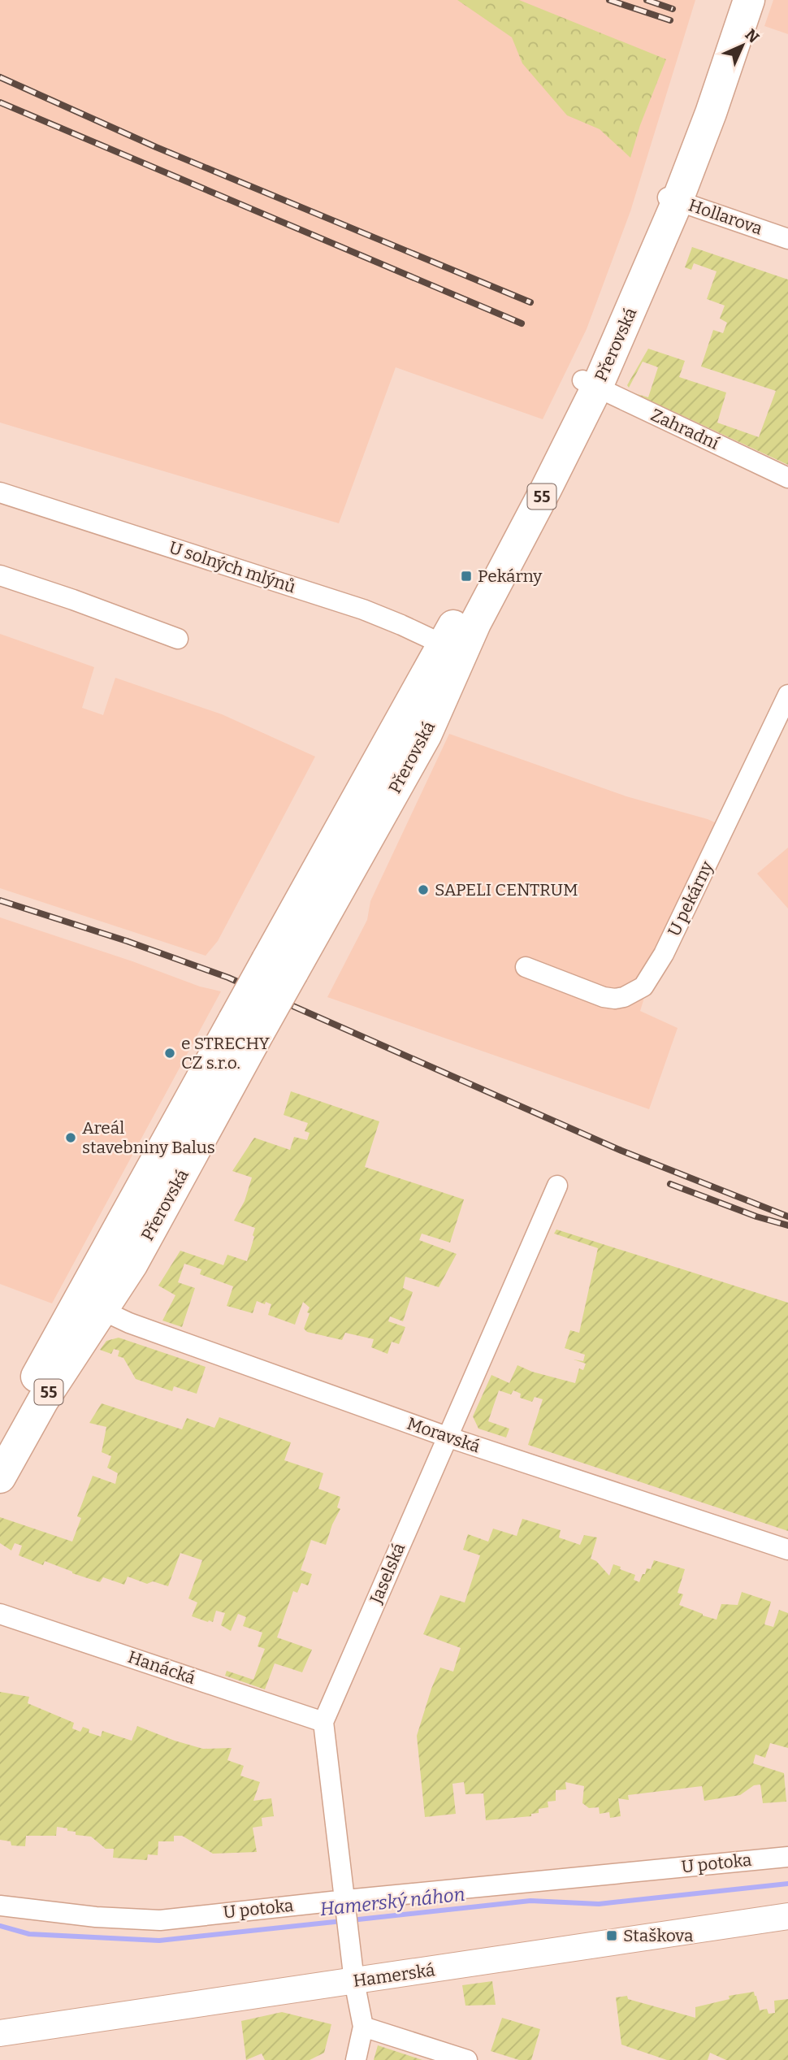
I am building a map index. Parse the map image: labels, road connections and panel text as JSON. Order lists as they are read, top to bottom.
{
  "streets": {
    "main road": ["Přerovská", "55"],
    "street": [
      "Hollarova",
      "Zahradní",
      "U solných mlýnů",
      "U pekárny",
      "Moravská",
      "Jaselská",
      "Hanácká",
      "U potoka",
      "Hamerská"
    ]
  },
  "crossings": [
    ["Hollarova", "Přerovská"],
    ["Přerovská", "Zahradní"],
    ["Přerovská", "U solných mlýnů"],
    ["Přerovská", "Moravská"],
    ["Moravská", "Jaselská"],
    ["Jaselská", "Hanácká"]
  ],
  "water": ["Hamerský náhon"],
  "places": {
    "transit": ["Pekárny", "Staškova"],
    "other": ["SAPELI CENTRUM", "e STRECHY CZ s.r.o.", "Areál stavebniny Balus"]
  },
  "north": "top right"
}
